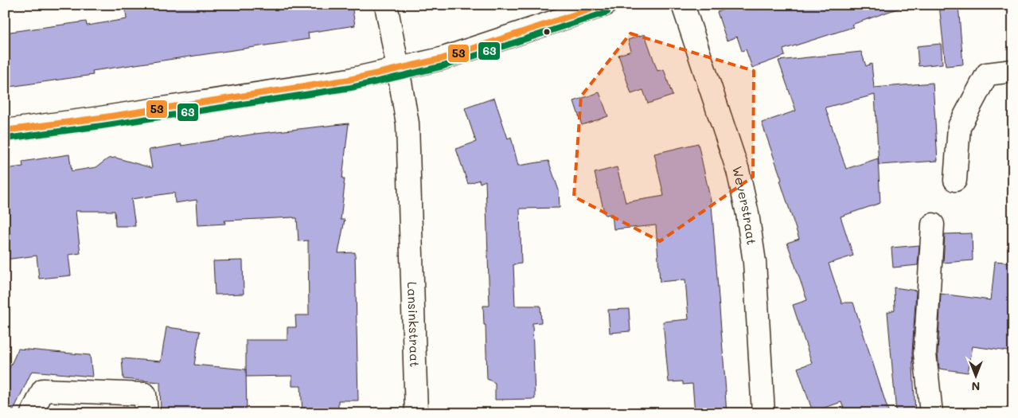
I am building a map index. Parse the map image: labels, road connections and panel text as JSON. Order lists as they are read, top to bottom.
{
  "streets": {
    "street": ["Weverstraat", "Lansinkstraat"]
  },
  "lines": ["transit line 53", "transit line 63"],
  "north": "bottom"
}
